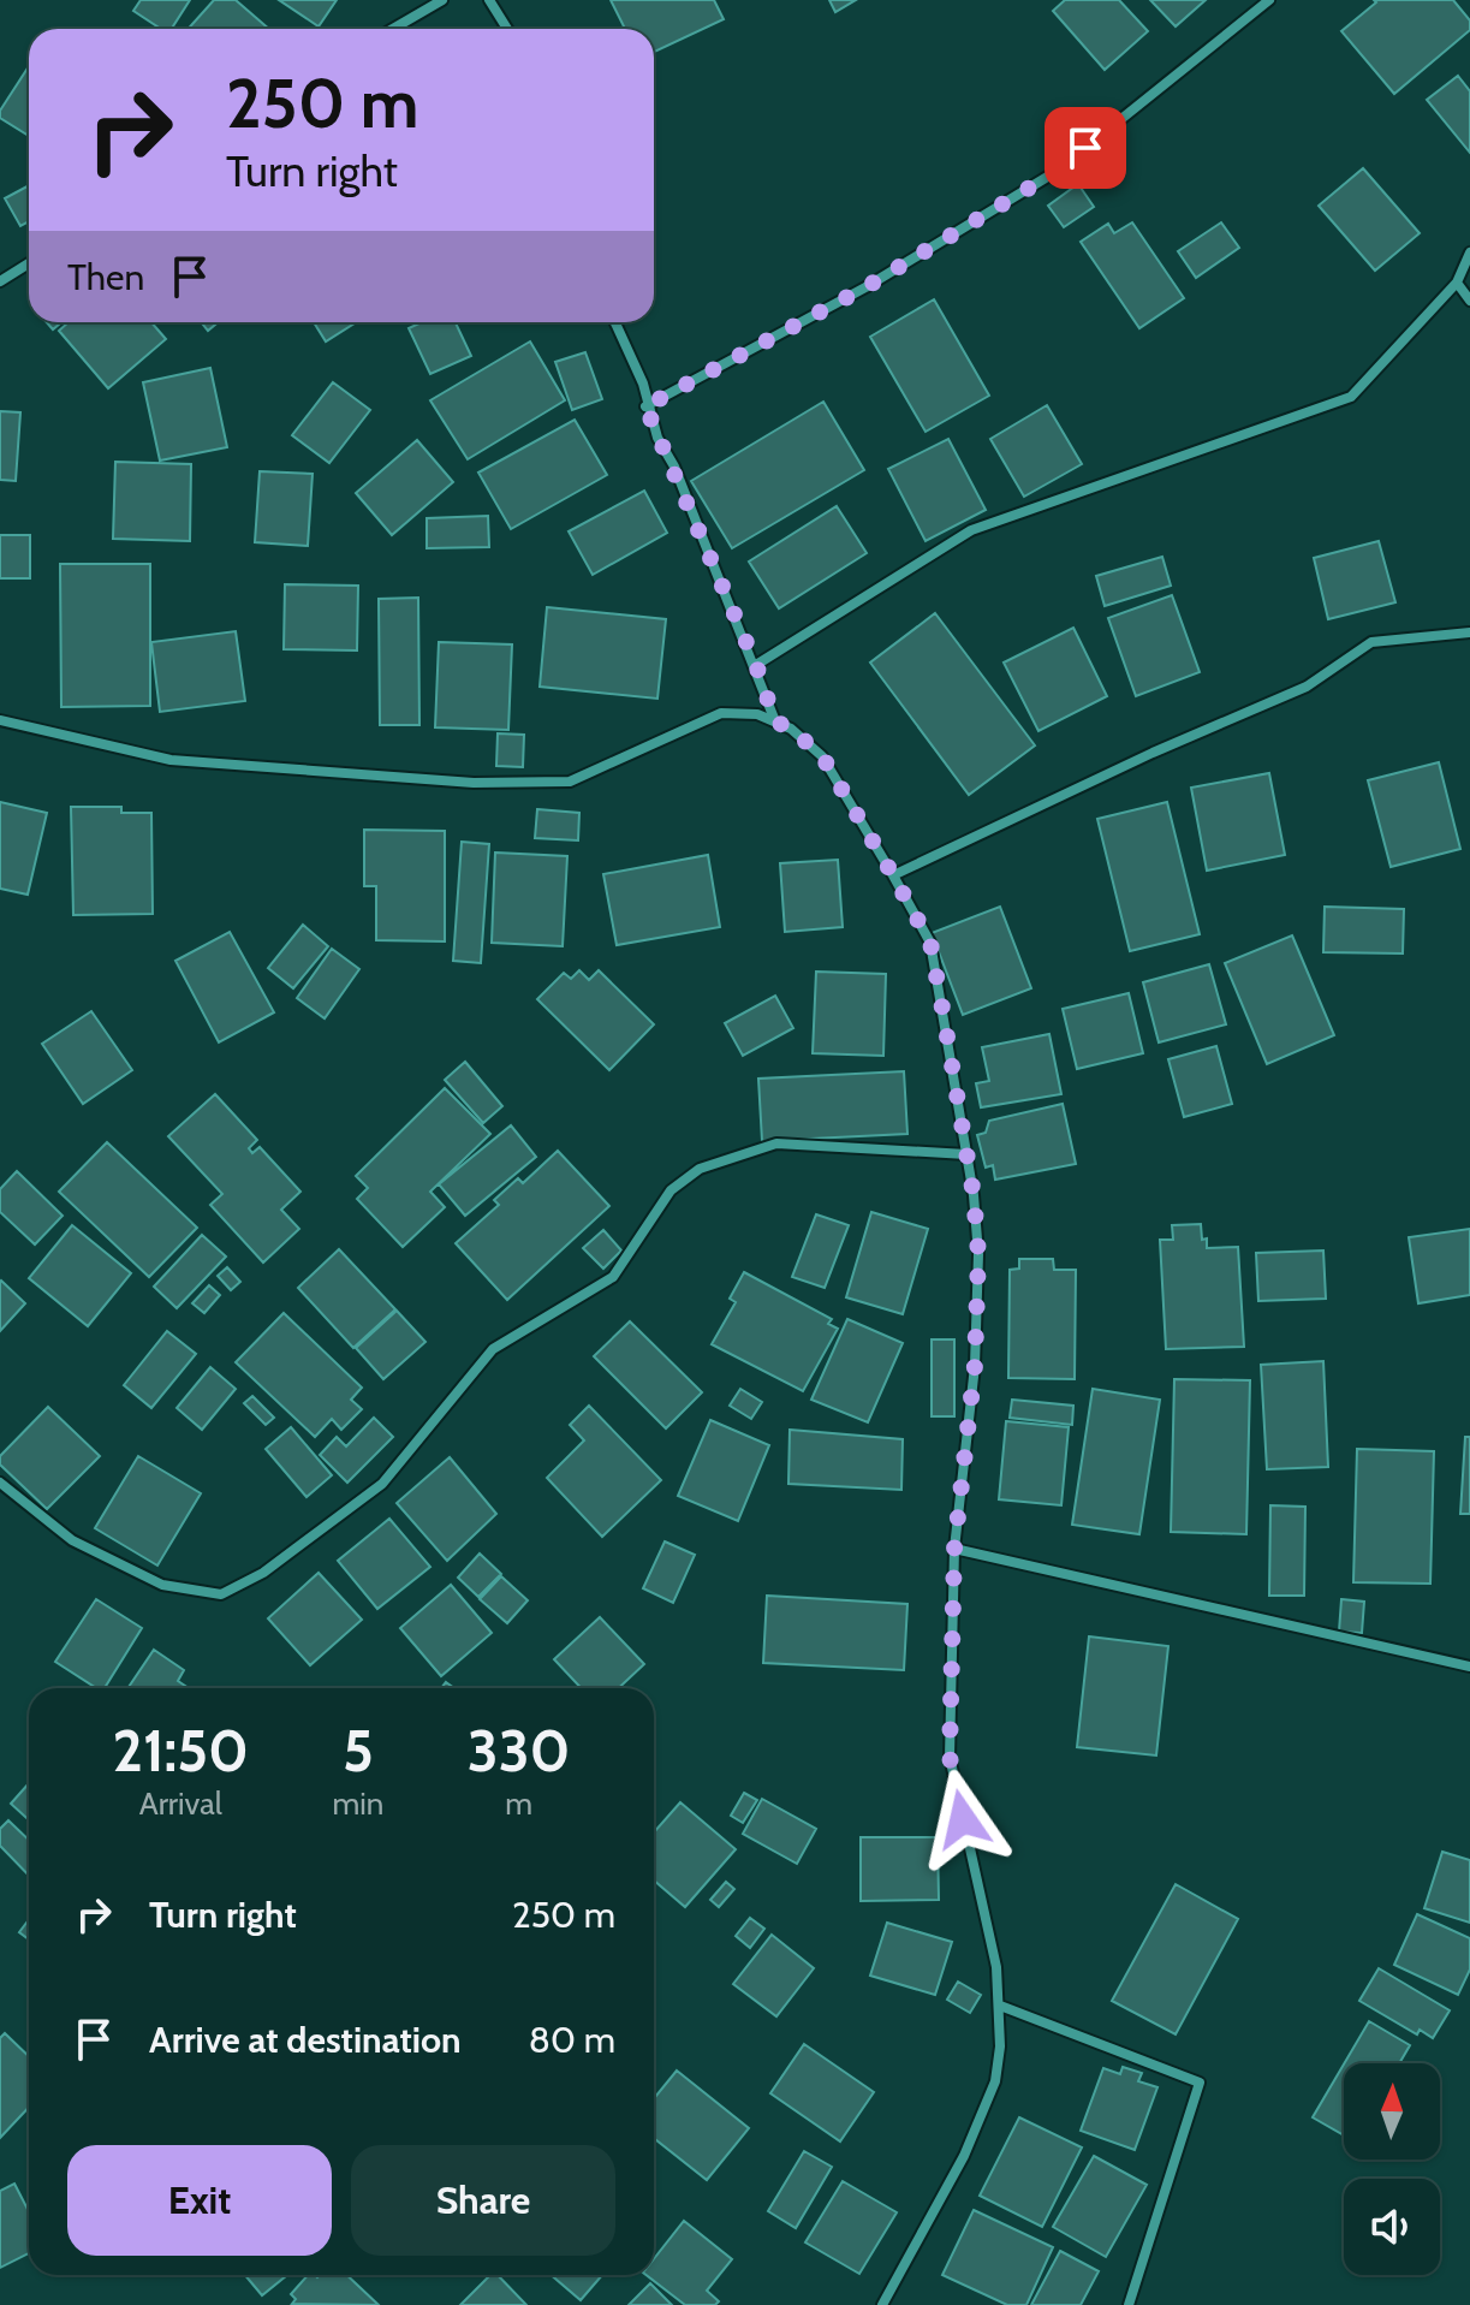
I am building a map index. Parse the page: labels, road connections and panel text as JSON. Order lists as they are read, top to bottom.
{
  "north": "top",
  "page": {
    "turn": ["250 m", "Turn right"],
    "then": "Then",
    "eta": [
      "21:50",
      "Arrival",
      "5",
      "min",
      "330",
      "m"
    ],
    "list": [
      {
        "name": "Turn right",
        "value": "250 m"
      },
      {
        "name": "Arrive at destination",
        "value": "80 m"
      }
    ],
    "buttons": ["Exit", "Share"]
  }
}
